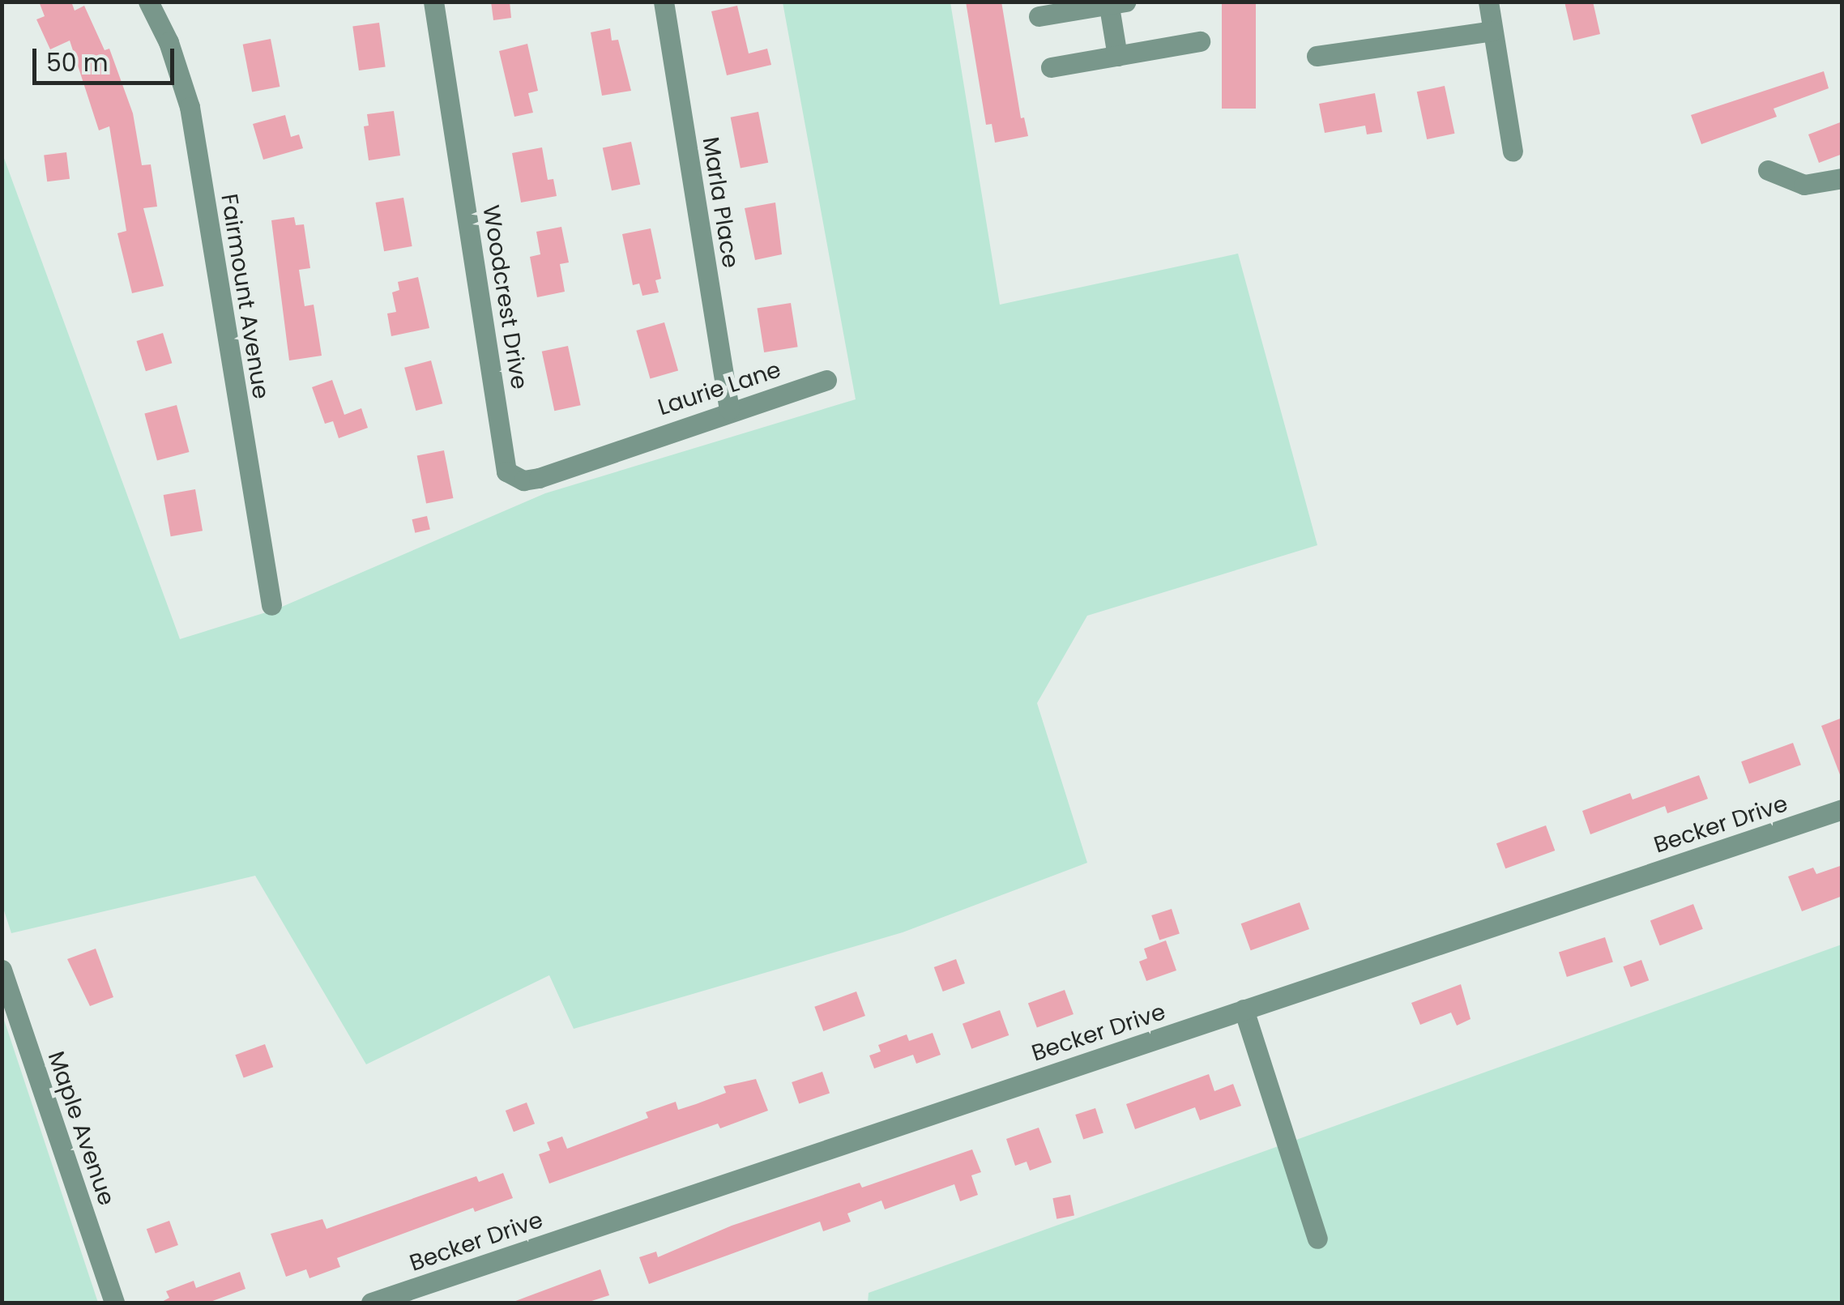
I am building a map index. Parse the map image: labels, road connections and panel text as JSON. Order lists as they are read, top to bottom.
{
  "streets": {
    "street": [
      "Marla Place",
      "Fairmount Avenue",
      "Woodcrest Drive",
      "Laurie Lane",
      "Becker Drive",
      "Maple Avenue"
    ]
  },
  "crossings": [
    ["Marla Place", "Laurie Lane"],
    ["Woodcrest Drive", "Laurie Lane"]
  ],
  "scale_bar": "50 m"
}
